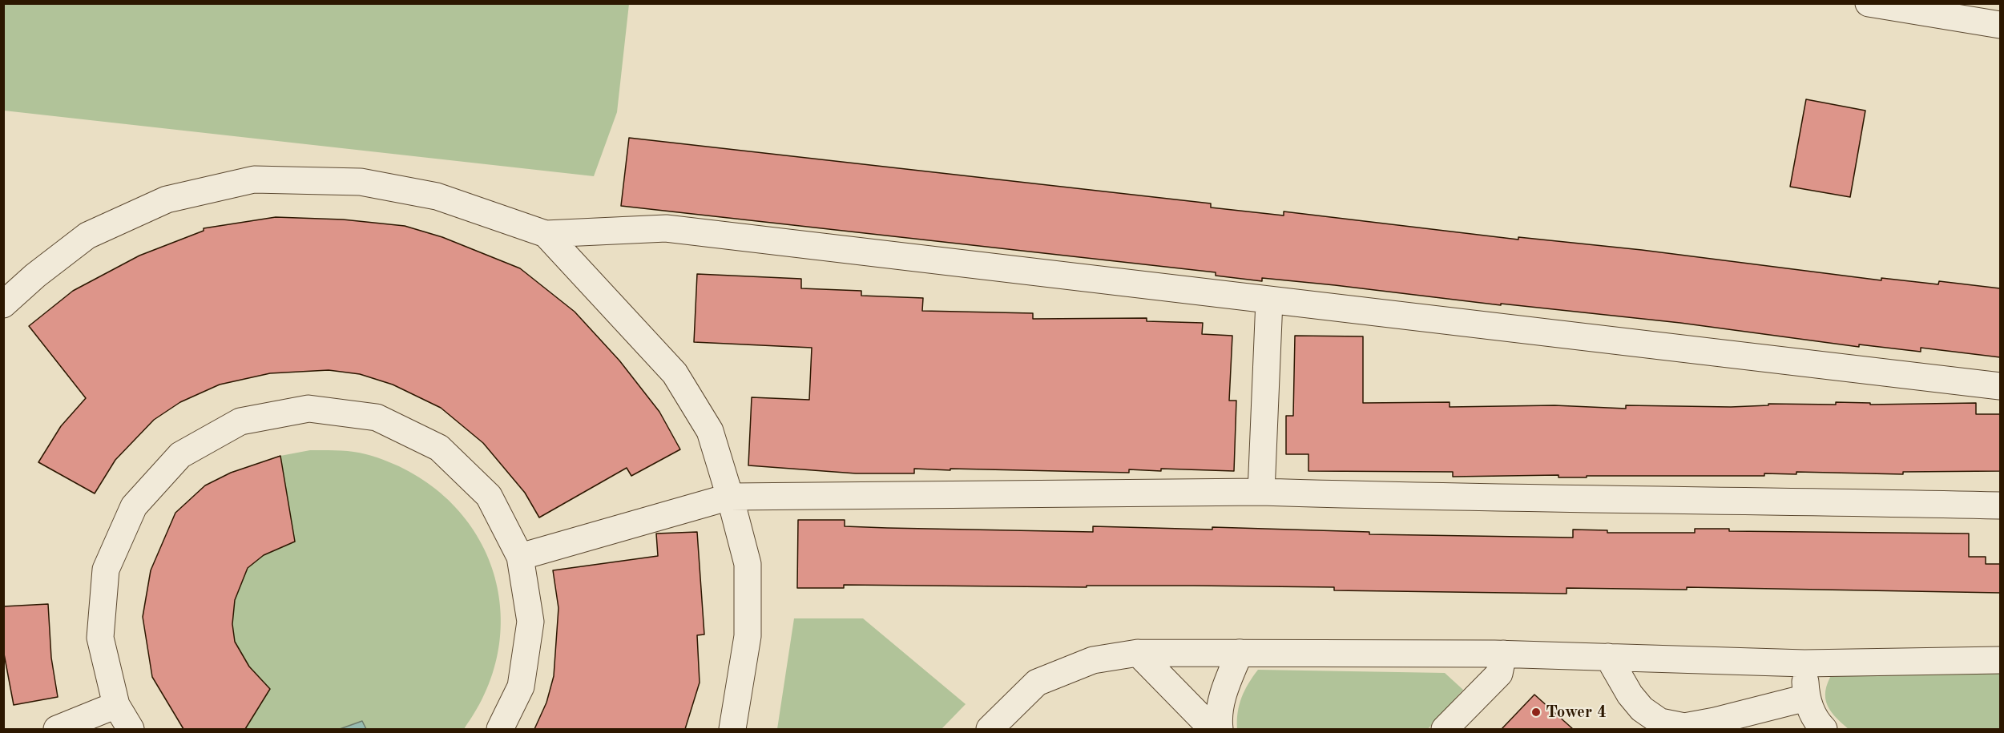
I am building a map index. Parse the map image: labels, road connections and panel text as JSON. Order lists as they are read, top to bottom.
{
  "places": ["Tower 4"]
}
